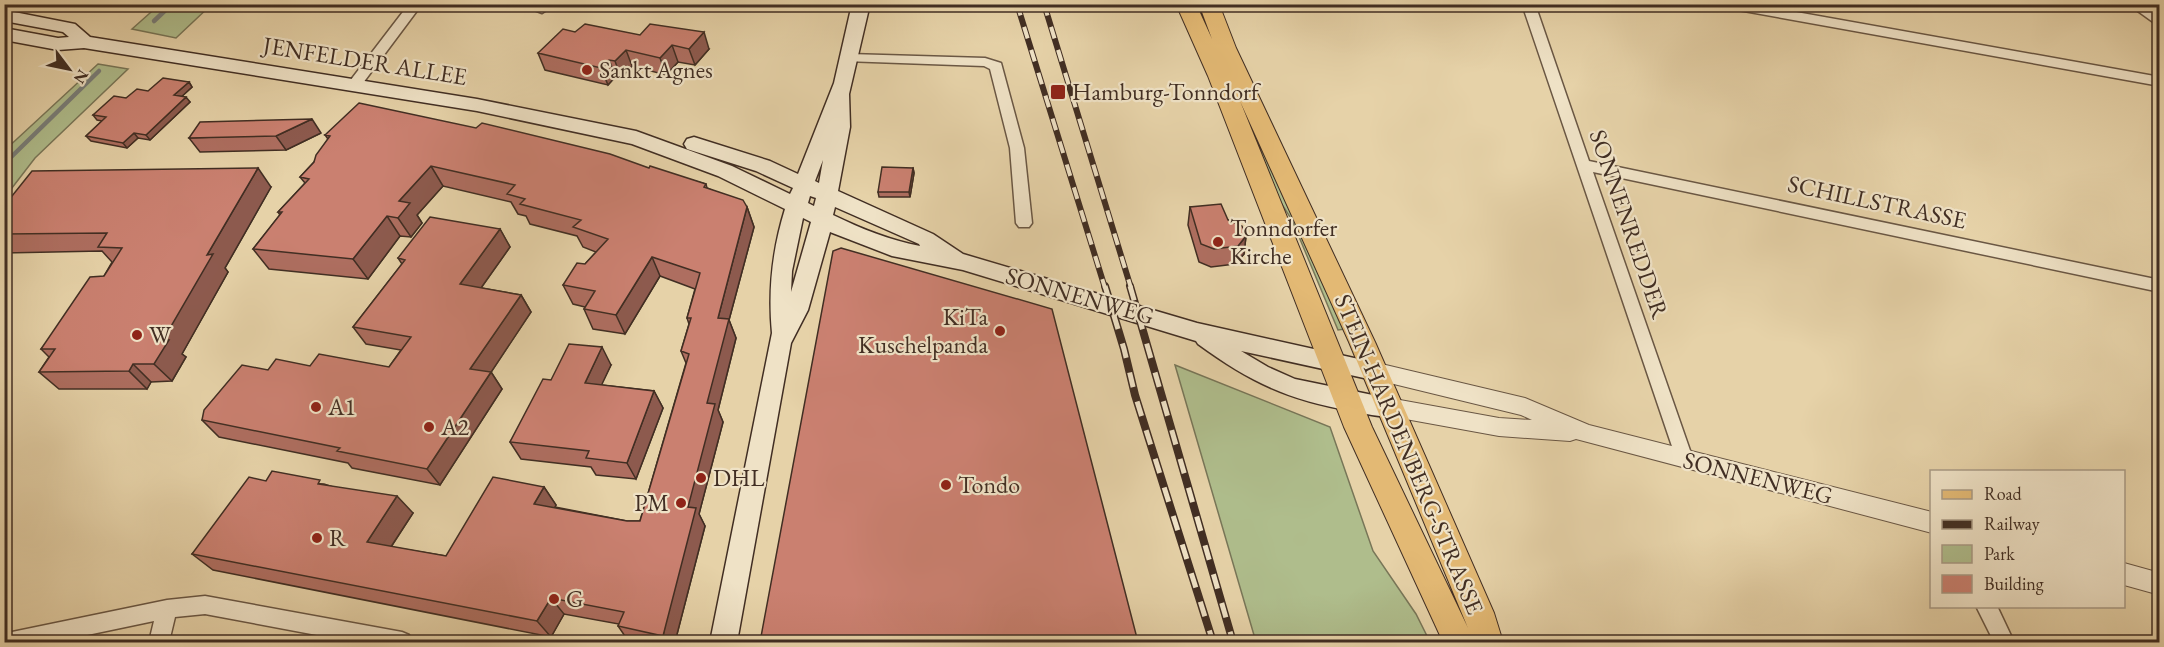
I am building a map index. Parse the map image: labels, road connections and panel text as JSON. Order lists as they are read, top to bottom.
{
  "streets": {
    "main road": ["JENFELDER ALLEE", "SONNENWEG", "STEIN-HARDENBERG-STRASSE"],
    "street": ["SCHILLSTRASSE", "SONNENREDDER"]
  },
  "crossings": [
    ["JENFELDER ALLEE", "SONNENWEG"],
    ["SCHILLSTRASSE", "SONNENREDDER"],
    ["SONNENREDDER", "SONNENWEG"],
    ["SONNENWEG", "STEIN-HARDENBERG-STRASSE"]
  ],
  "places": {
    "other": [
      "Sankt Agnes",
      "Tonndorfer Kirche",
      "KiTa Kuschelpanda",
      "W",
      "A1",
      "A2",
      "DHL",
      "Tondo",
      "PM",
      "R",
      "G"
    ],
    "transit": ["Hamburg-Tonndorf"]
  },
  "legend": [
    "Road",
    "Railway",
    "Park",
    "Building"
  ],
  "north": "bottom right"
}
